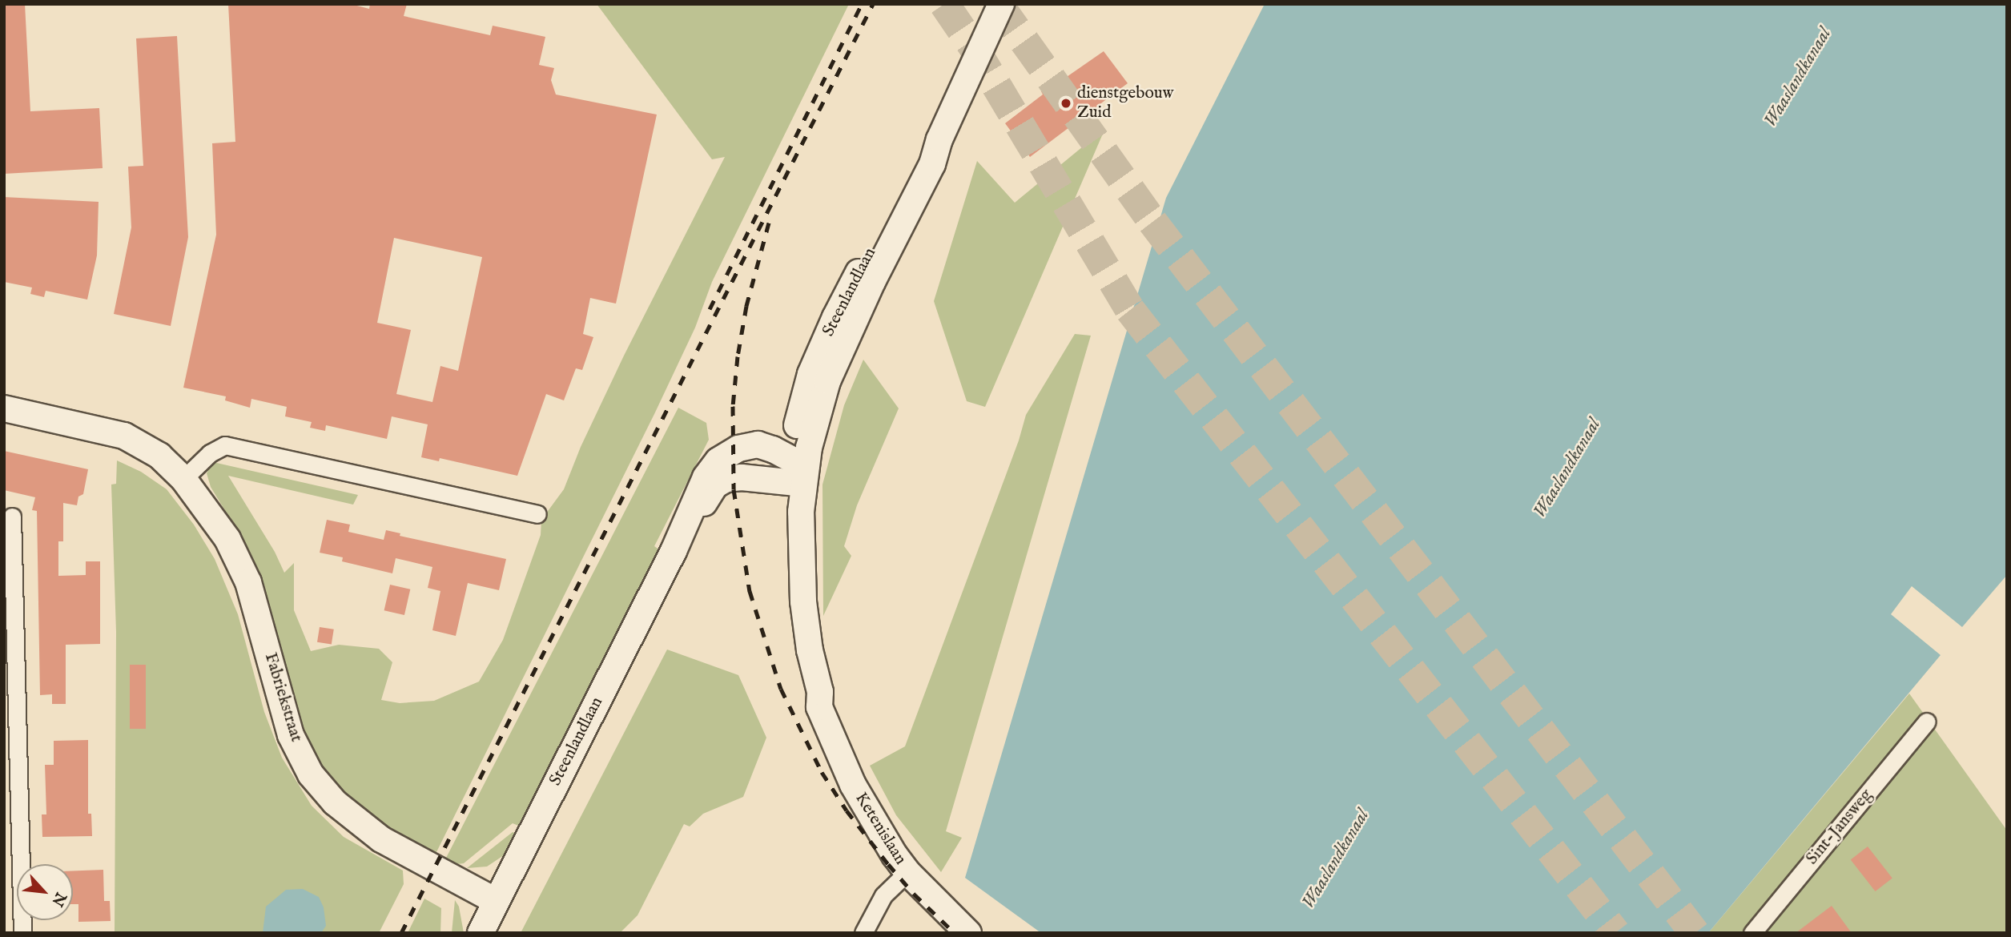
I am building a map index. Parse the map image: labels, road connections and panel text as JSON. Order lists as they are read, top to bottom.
{
  "streets": {
    "main road": ["Steenlandlaan", "Fabriekstraat", "Ketenislaan"],
    "street": ["Sint-Jansweg"]
  },
  "crossings": [
    ["Steenlandlaan", "Fabriekstraat"],
    ["Steenlandlaan", "Ketenislaan"]
  ],
  "water": ["Waaslandkanaal"],
  "places": ["dienstgebouw Zuid"],
  "north": "bottom right"
}
